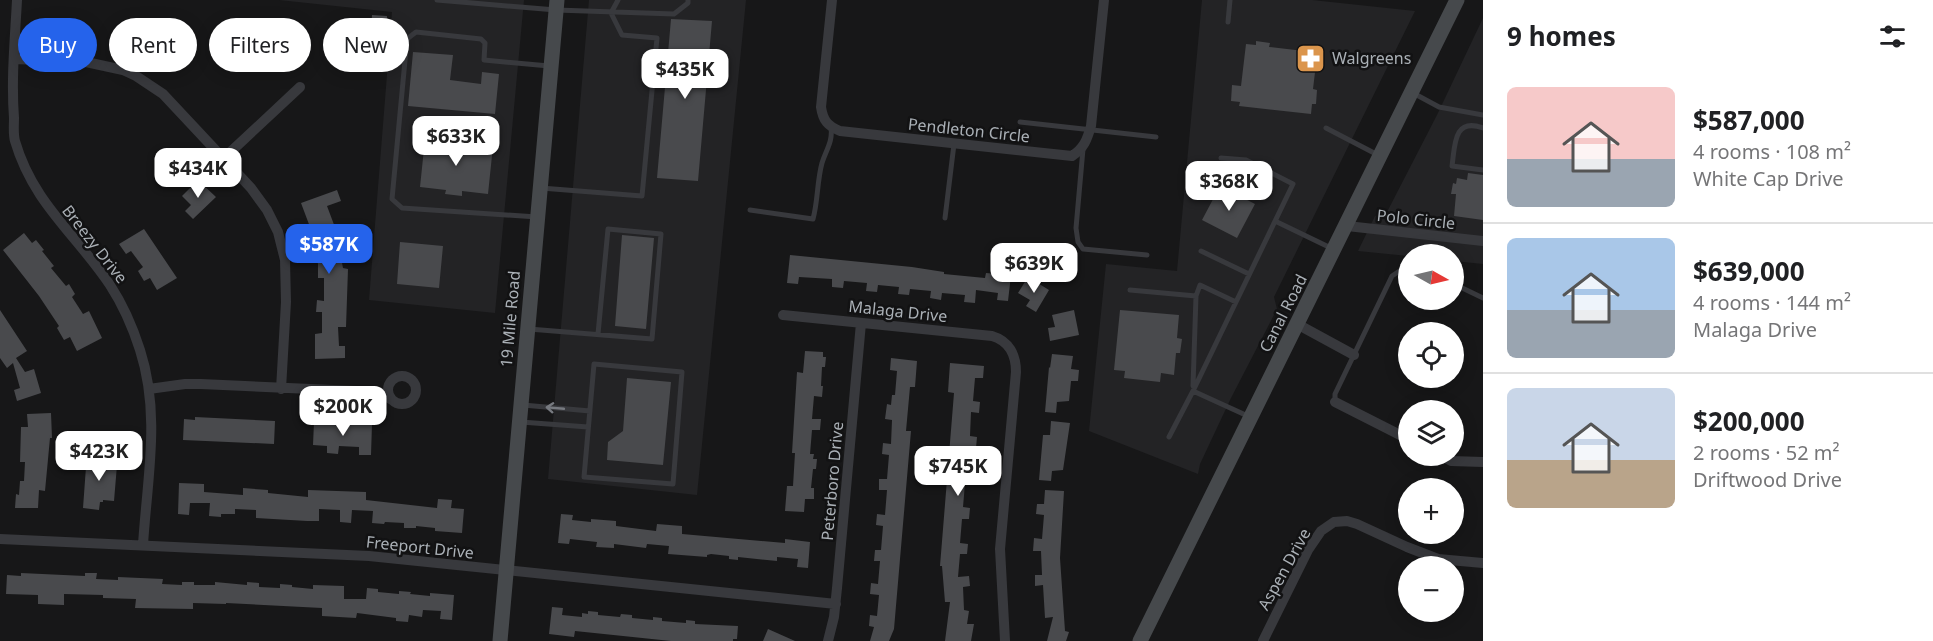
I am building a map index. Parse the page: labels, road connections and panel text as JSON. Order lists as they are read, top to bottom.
{
  "streets": {
    "street": [
      "Pendleton Circle",
      "Polo Circle",
      "Breezy Drive",
      "Malaga Drive",
      "Canal Road",
      "19 Mile Road",
      "Peterboro Drive",
      "Freeport Drive",
      "Aspen Drive"
    ]
  },
  "crossings": [
    ["Polo Circle", "Canal Road"],
    ["Breezy Drive", "Freeport Drive"],
    ["Malaga Drive", "Peterboro Drive"],
    ["19 Mile Road", "Freeport Drive"],
    ["Peterboro Drive", "Freeport Drive"]
  ],
  "places": {
    "pharmacy": ["Walgreens"]
  },
  "north": "right",
  "page": {
    "heading": "9 homes",
    "chip": [
      "Buy",
      "Rent",
      "Filters",
      "New"
    ],
    "price": [
      "$435K",
      "$633K",
      "$434K",
      "$368K",
      "$587K",
      "$639K",
      "$200K",
      "$423K",
      "$745K"
    ],
    "list": [
      {
        "name": "$587,000",
        "note": "4 rooms · 108 m² · White Cap Drive"
      },
      {
        "name": "$639,000",
        "note": "4 rooms · 144 m² · Malaga Drive"
      },
      {
        "name": "$200,000",
        "note": "2 rooms · 52 m² · Driftwood Drive"
      }
    ],
    "map_buttons": ["+", "−"]
  }
}
